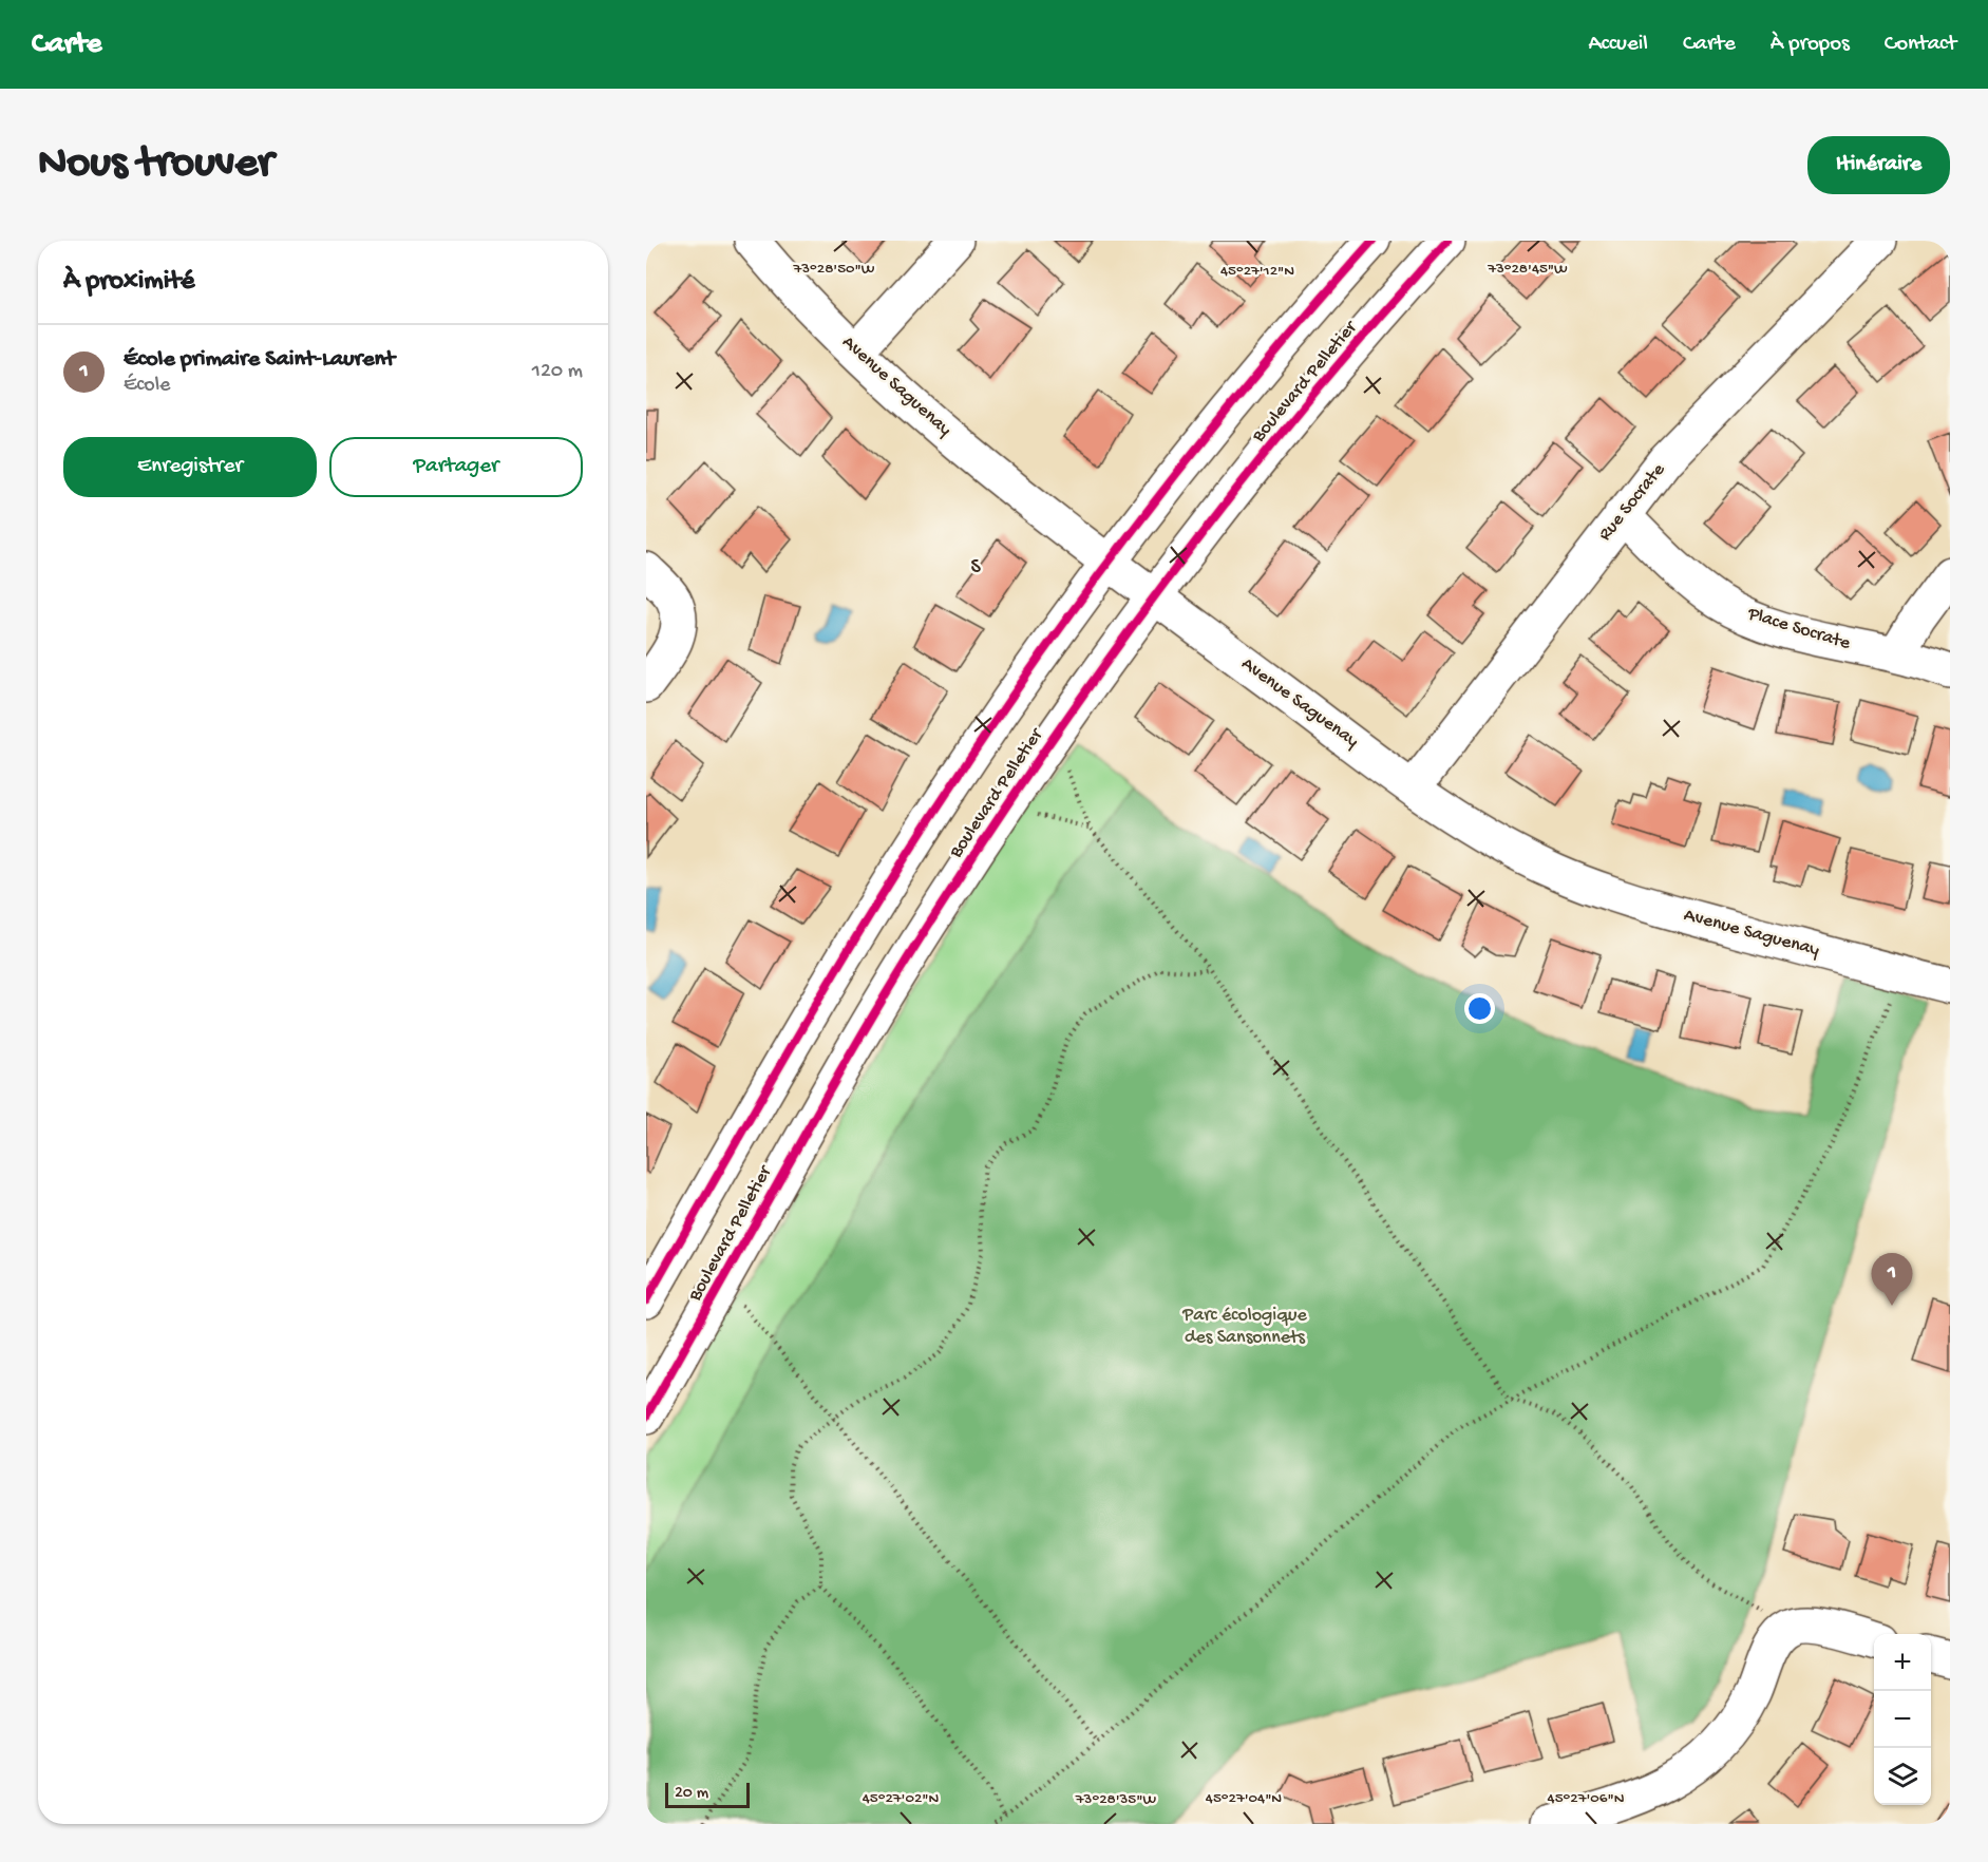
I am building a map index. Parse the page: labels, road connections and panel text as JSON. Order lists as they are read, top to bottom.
{
  "streets": {
    "street": [
      "Boulevard Pelletier",
      "Avenue Saguenay",
      "Rue Socrate",
      "Place Socrate"
    ]
  },
  "crossings": [
    ["Boulevard Pelletier", "Avenue Saguenay"],
    ["Avenue Saguenay", "Rue Socrate"],
    ["Rue Socrate", "Place Socrate"]
  ],
  "districts": ["S"],
  "parks": ["Parc écologique des Sansonnets"],
  "scale_bar": "20 m",
  "page": {
    "header": "Carte",
    "nav": [
      "Accueil",
      "Carte",
      "À propos",
      "Contact"
    ],
    "buttons": [
      "Itinéraire",
      ["Enregistrer", "Partager"]
    ],
    "title": "Nous trouver",
    "heading": "À proximité",
    "list": [
      {
        "mark": "1",
        "name": "École primaire Saint-Laurent",
        "note": "École",
        "value": "120 m"
      }
    ],
    "pins": "1",
    "map_buttons": ["+", "−"],
    "scale": "20 m"
  },
  "coordinates": [
    "73°28'50\"W",
    "73°28'45\"W",
    "45°27'12\"N",
    "45°27'02\"N",
    "45°27'04\"N",
    "45°27'06\"N",
    "73°28'35\"W"
  ]
}
